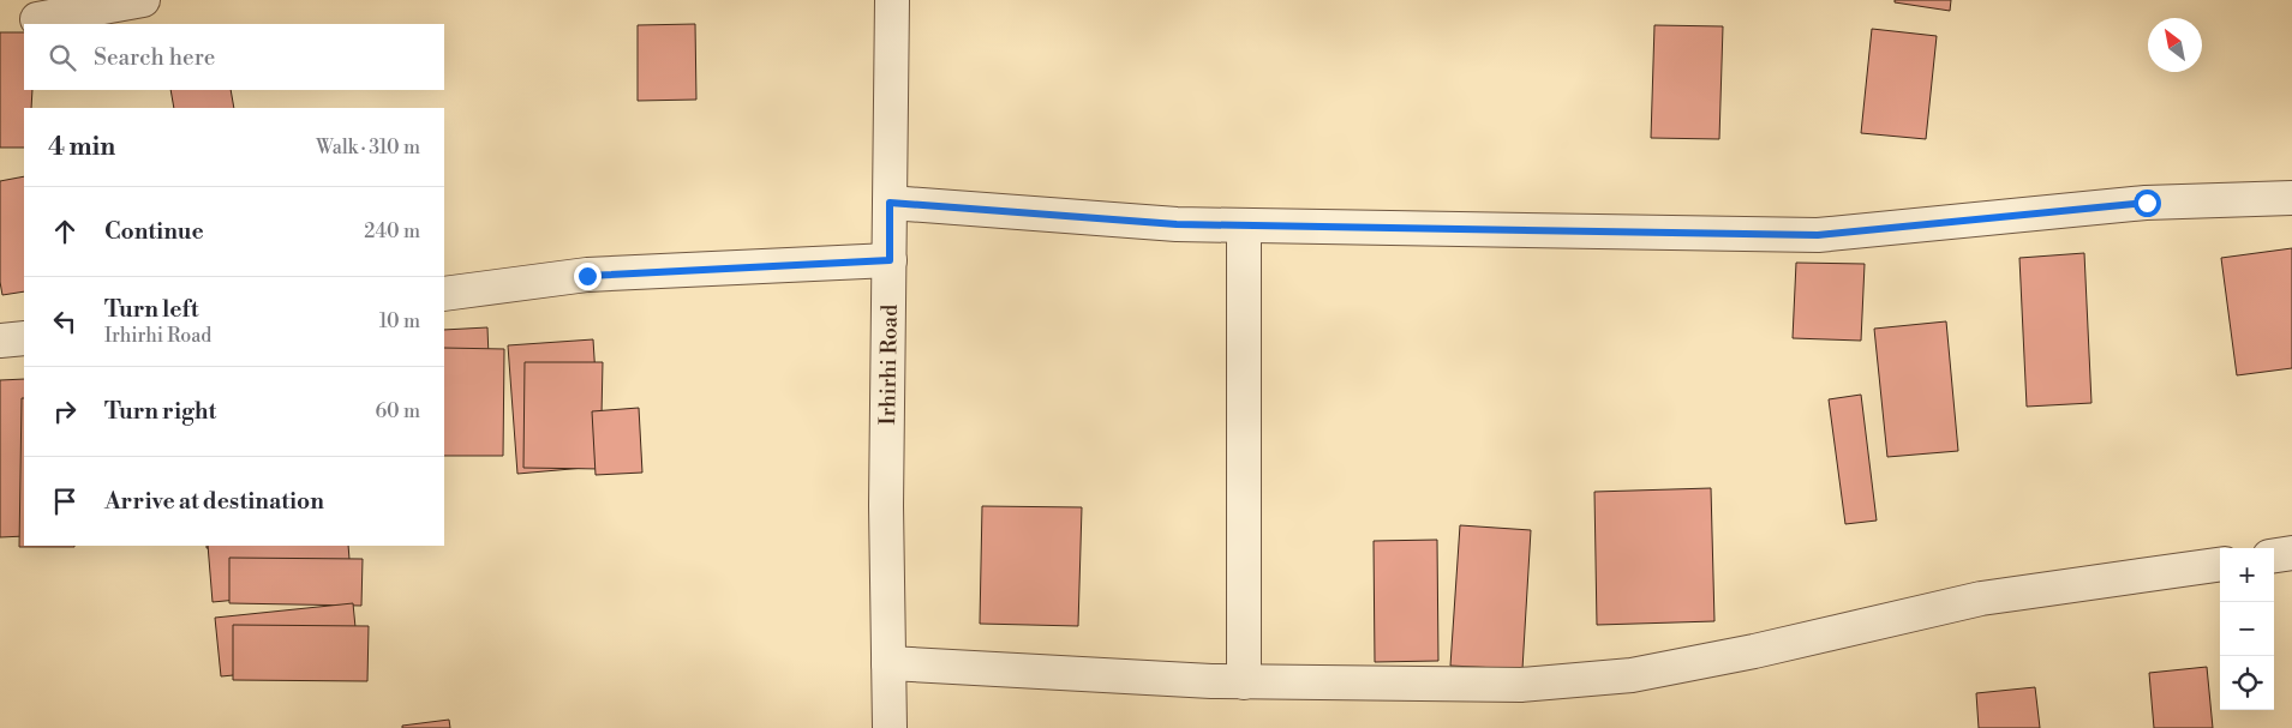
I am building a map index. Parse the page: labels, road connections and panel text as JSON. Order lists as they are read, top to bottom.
{
  "streets": {
    "street": ["Irhirhi Road"]
  },
  "north": "top left",
  "page": {
    "search": "Search here",
    "heading": ["4 min", "Walk · 310 m"],
    "list": [
      ["Continue", "240 m"],
      ["Turn left", "Irhirhi Road", "10 m"],
      ["Turn right", "60 m"],
      "Arrive at destination"
    ],
    "map_buttons": ["+", "−"]
  }
}
